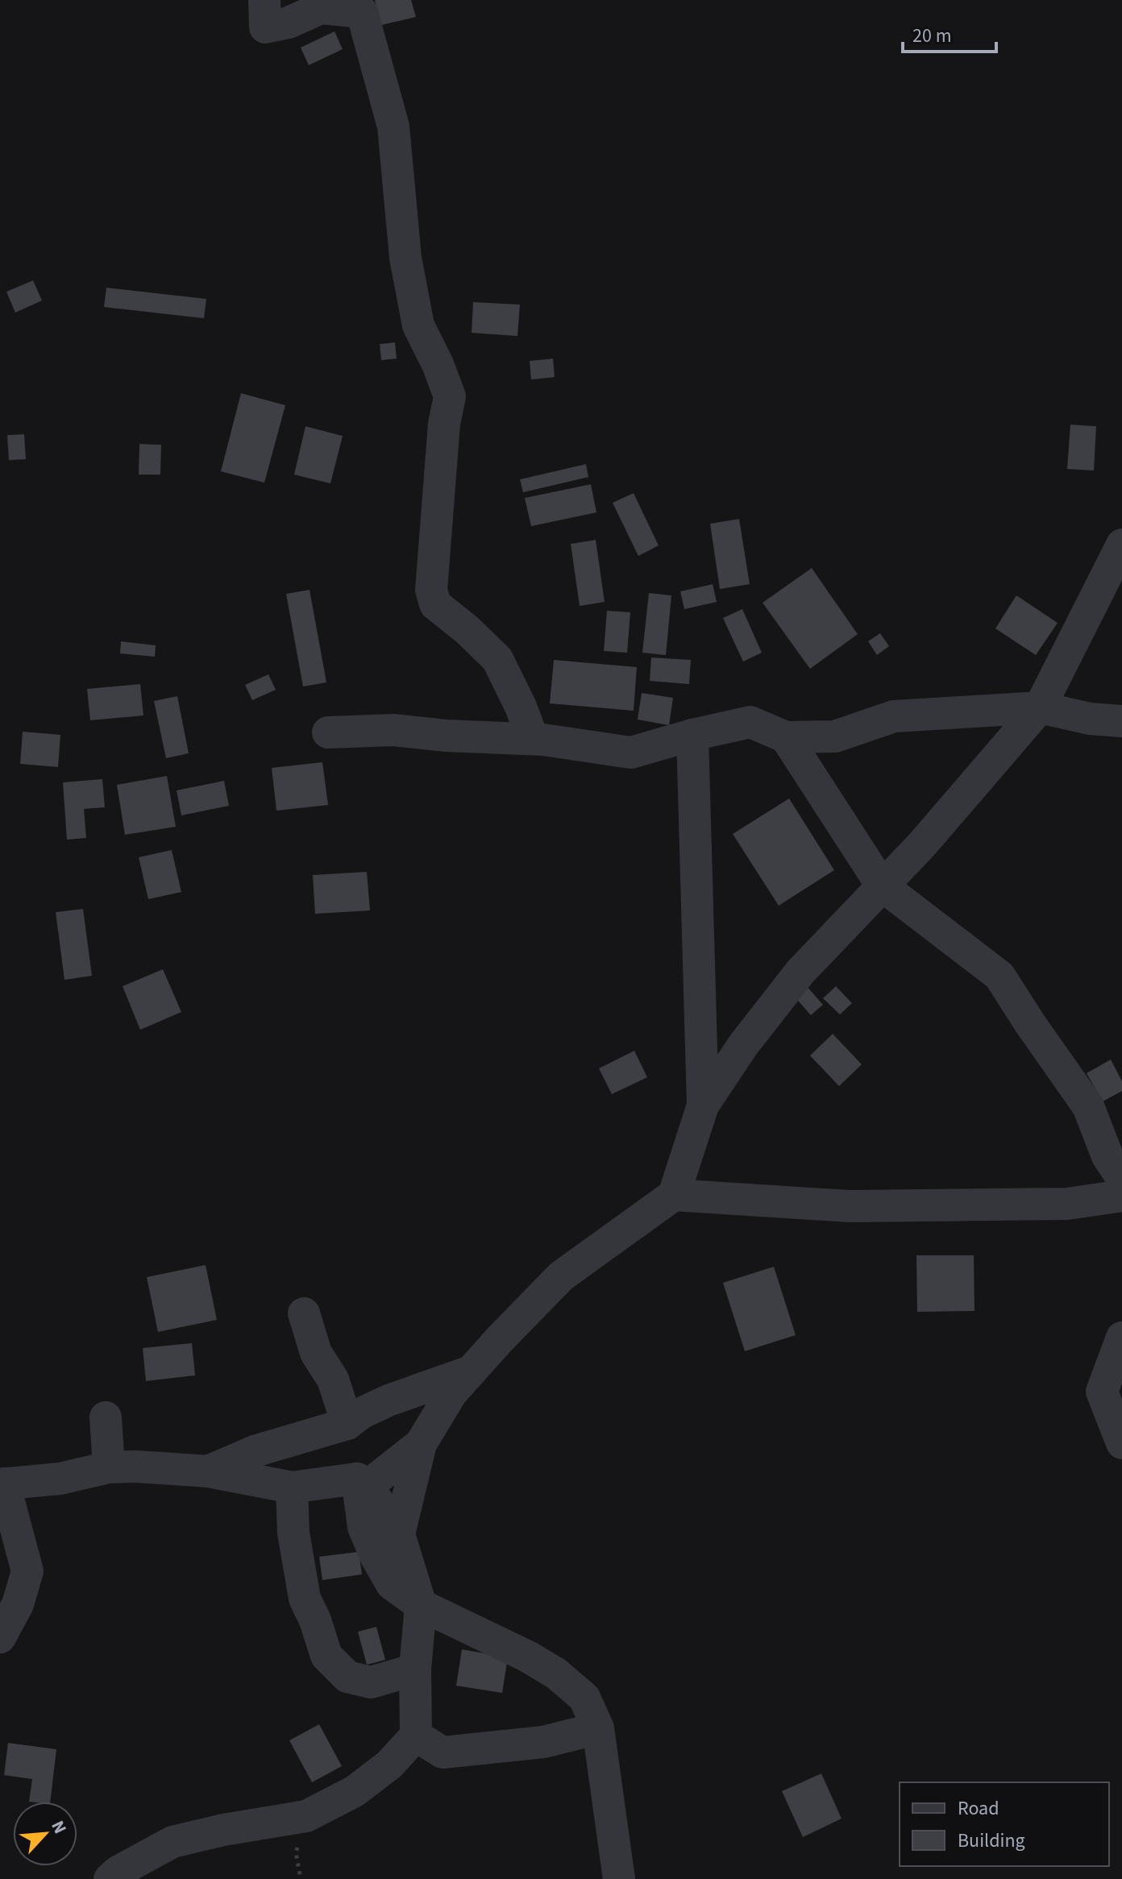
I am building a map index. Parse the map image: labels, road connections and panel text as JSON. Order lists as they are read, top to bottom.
{
  "legend": ["Road", "Building"],
  "scale_bar": "20 m",
  "north": "top right"
}
